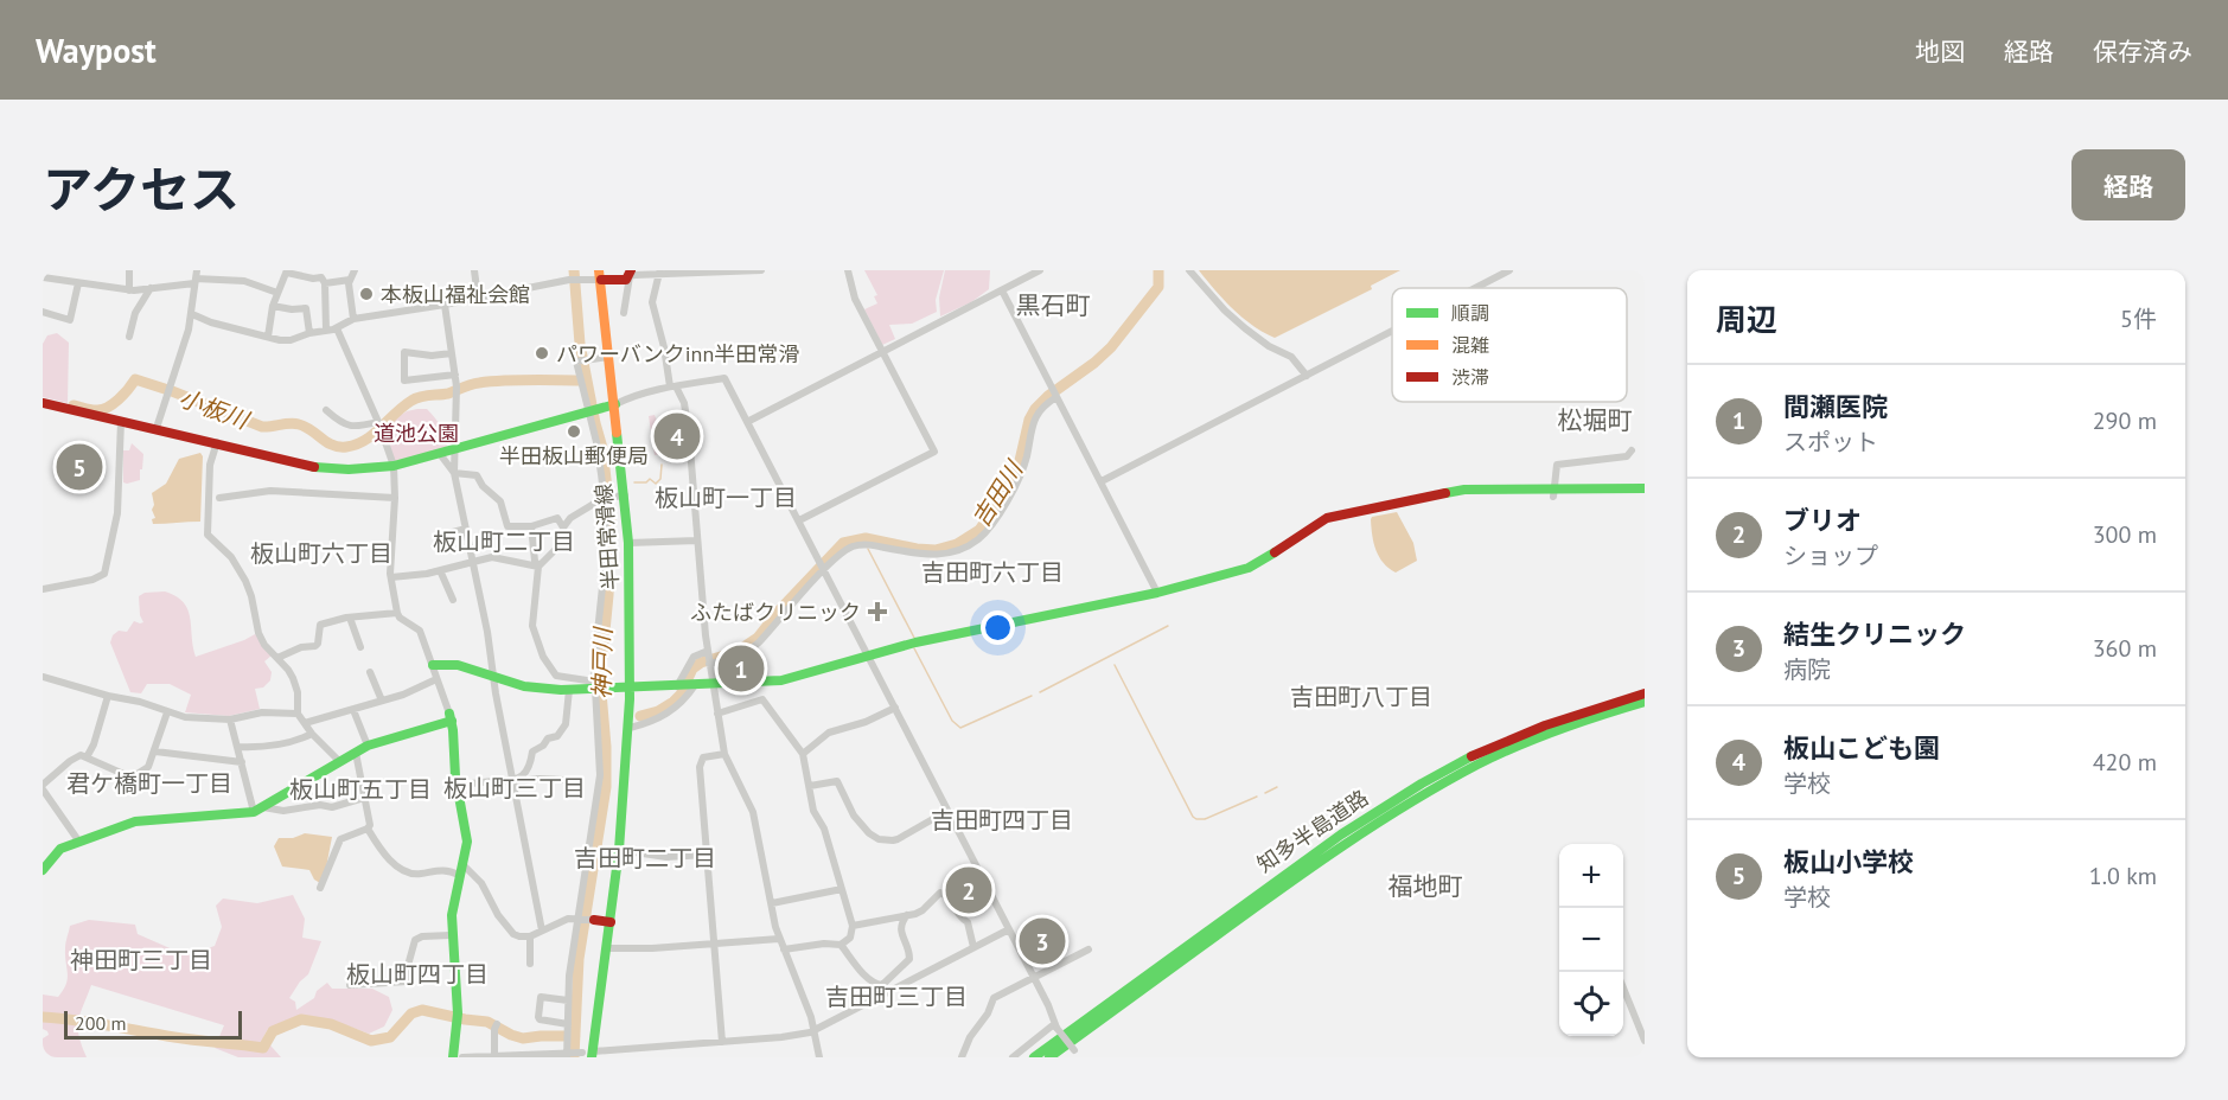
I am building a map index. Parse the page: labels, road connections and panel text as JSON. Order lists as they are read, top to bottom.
{
  "streets": {
    "main road": ["半田常滑線", "知多半島道路"]
  },
  "districts": [
    "黒石町",
    "松堀町",
    "板山町一丁目",
    "板山町二丁目",
    "板山町六丁目",
    "吉田町六丁目",
    "吉田町八丁目",
    "君ケ橋町一丁目",
    "板山町三丁目",
    "板山町五丁目",
    "吉田町四丁目",
    "吉田町二丁目",
    "福地町",
    "神田町三丁目",
    "板山町四丁目",
    "吉田町三丁目"
  ],
  "water": ["小板川", "吉田川", "神戸川"],
  "parks": ["道池公園"],
  "places": {
    "other": ["本板山福祉会館", "パワーバンクinn半田常滑", "半田板山郵便局"],
    "health": ["ふたばクリニック"]
  },
  "legend": ["順調", "混雑", "渋滞"],
  "scale_bar": "200 m",
  "page": {
    "header": "Waypost",
    "nav": ["地図", "経路", "保存済み"],
    "title": "アクセス",
    "buttons": "経路",
    "heading": ["周辺", "5件"],
    "list": [
      {
        "mark": "1",
        "name": "間瀬医院",
        "note": "スポット",
        "value": "290 m"
      },
      {
        "mark": "2",
        "name": "ブリオ",
        "note": "ショップ",
        "value": "300 m"
      },
      {
        "mark": "3",
        "name": "結生クリニック",
        "note": "病院",
        "value": "360 m"
      },
      {
        "mark": "4",
        "name": "板山こども園",
        "note": "学校",
        "value": "420 m"
      },
      {
        "mark": "5",
        "name": "板山小学校",
        "note": "学校",
        "value": "1.0 km"
      }
    ],
    "pins": [
      "4",
      "5",
      "1",
      "2",
      "3"
    ],
    "map_buttons": ["+", "−"],
    "scale": "200 m"
  }
}
